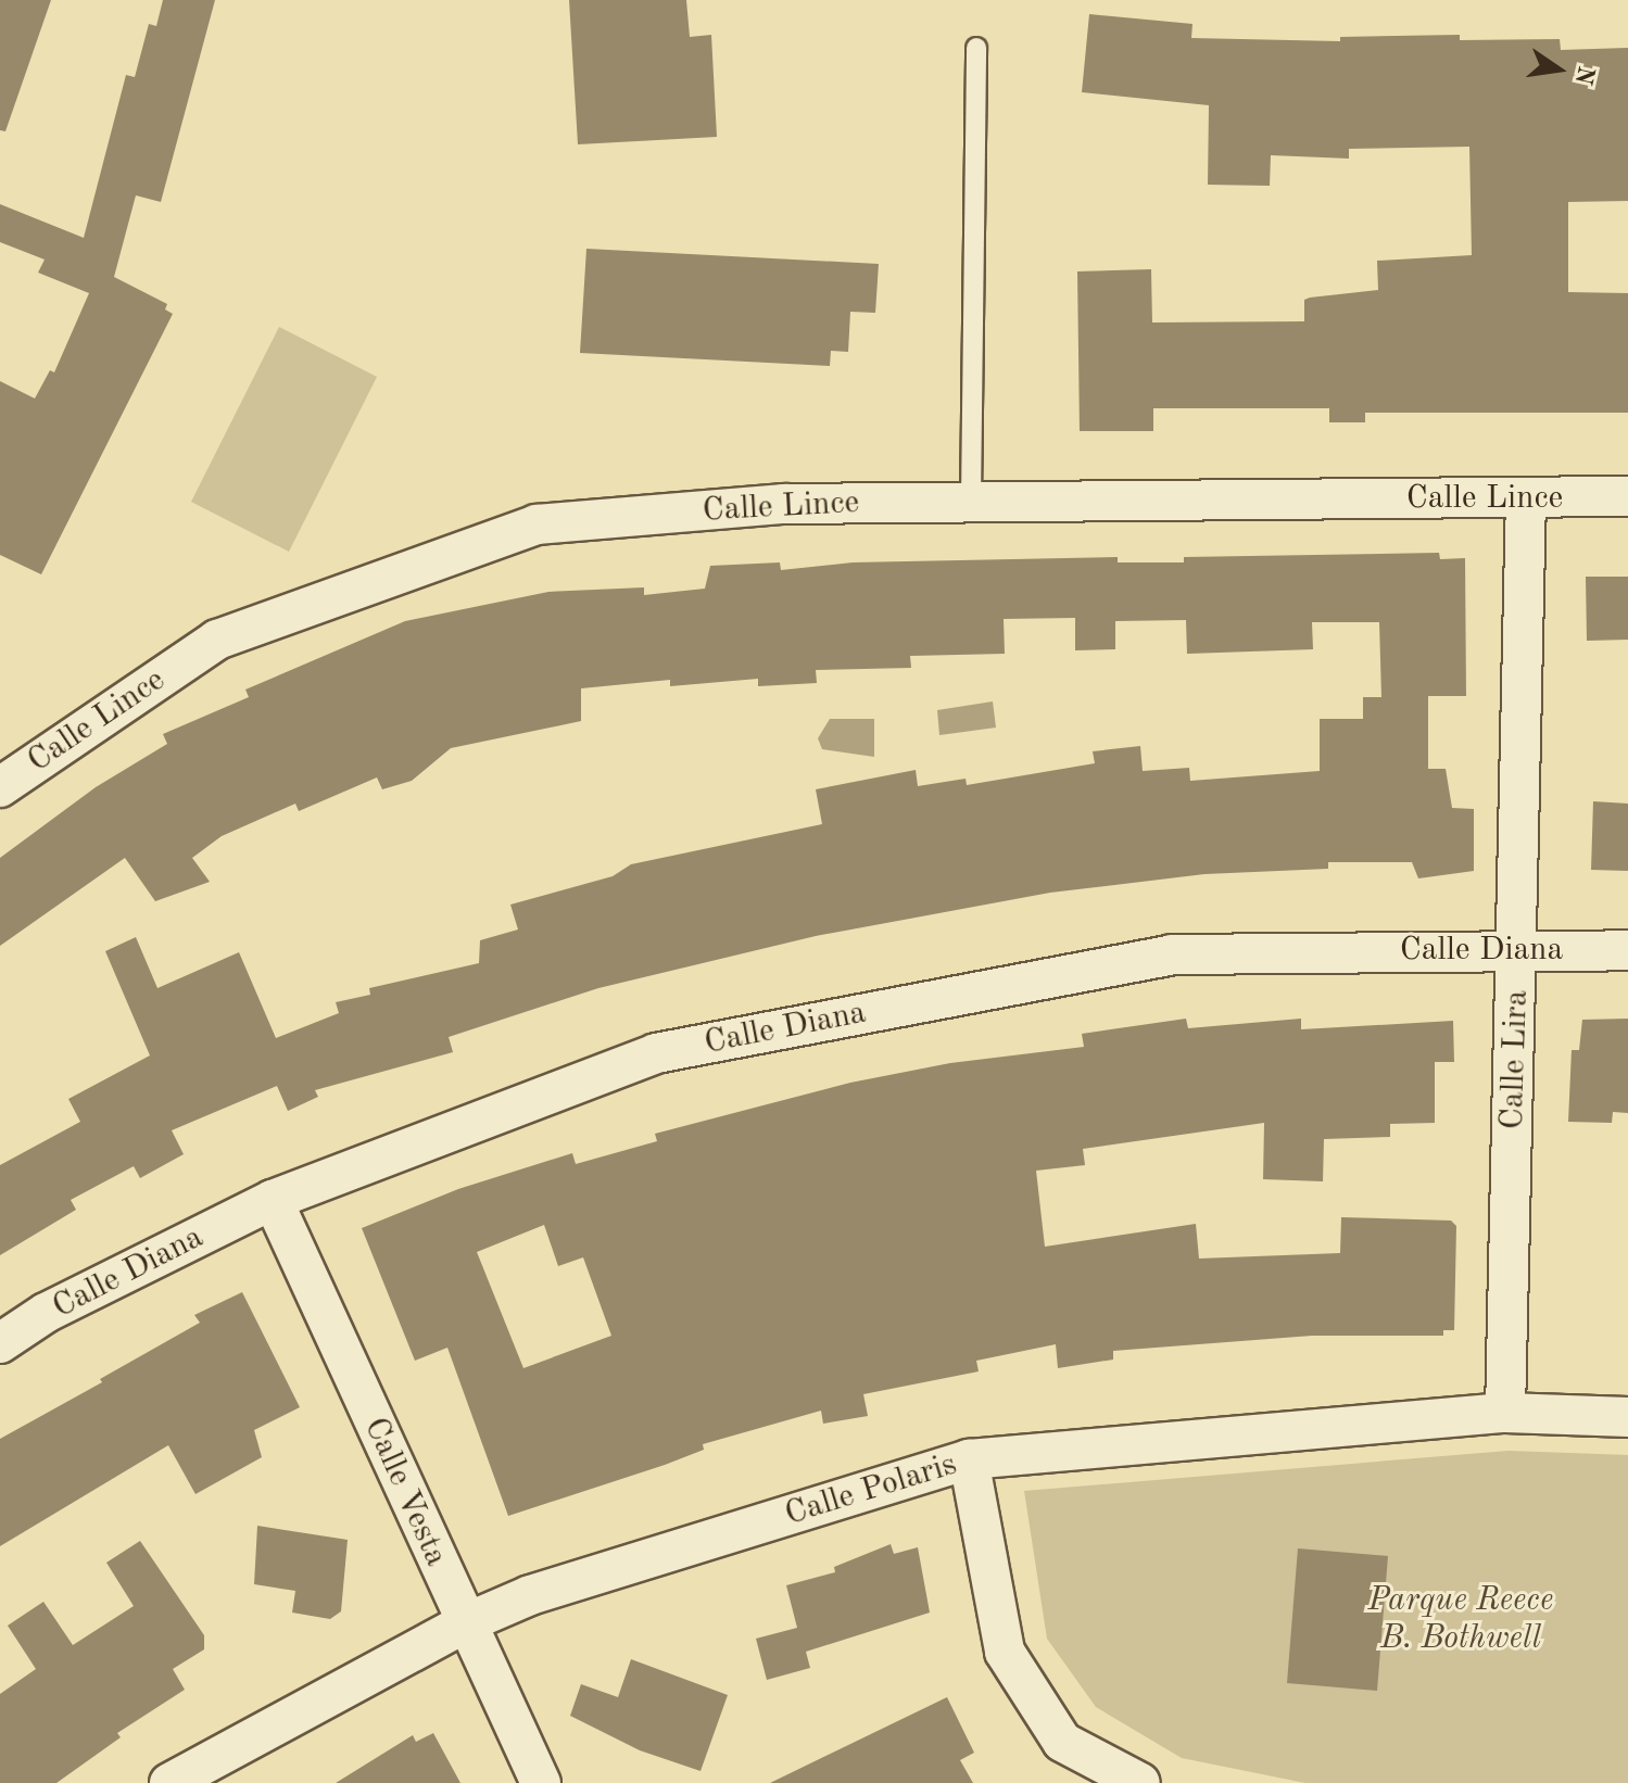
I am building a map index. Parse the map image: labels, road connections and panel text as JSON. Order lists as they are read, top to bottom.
{
  "streets": {
    "street": [
      "Calle Lince",
      "Calle Diana",
      "Calle Lira",
      "Calle Polaris",
      "Calle Vesta"
    ]
  },
  "crossings": [
    ["Calle Lince", "Calle Lira"],
    ["Calle Diana", "Calle Lira"],
    ["Calle Diana", "Calle Vesta"],
    ["Calle Lira", "Calle Polaris"],
    ["Calle Polaris", "Calle Vesta"]
  ],
  "parks": ["Parque Reece B. Bothwell"],
  "north": "right"
}
